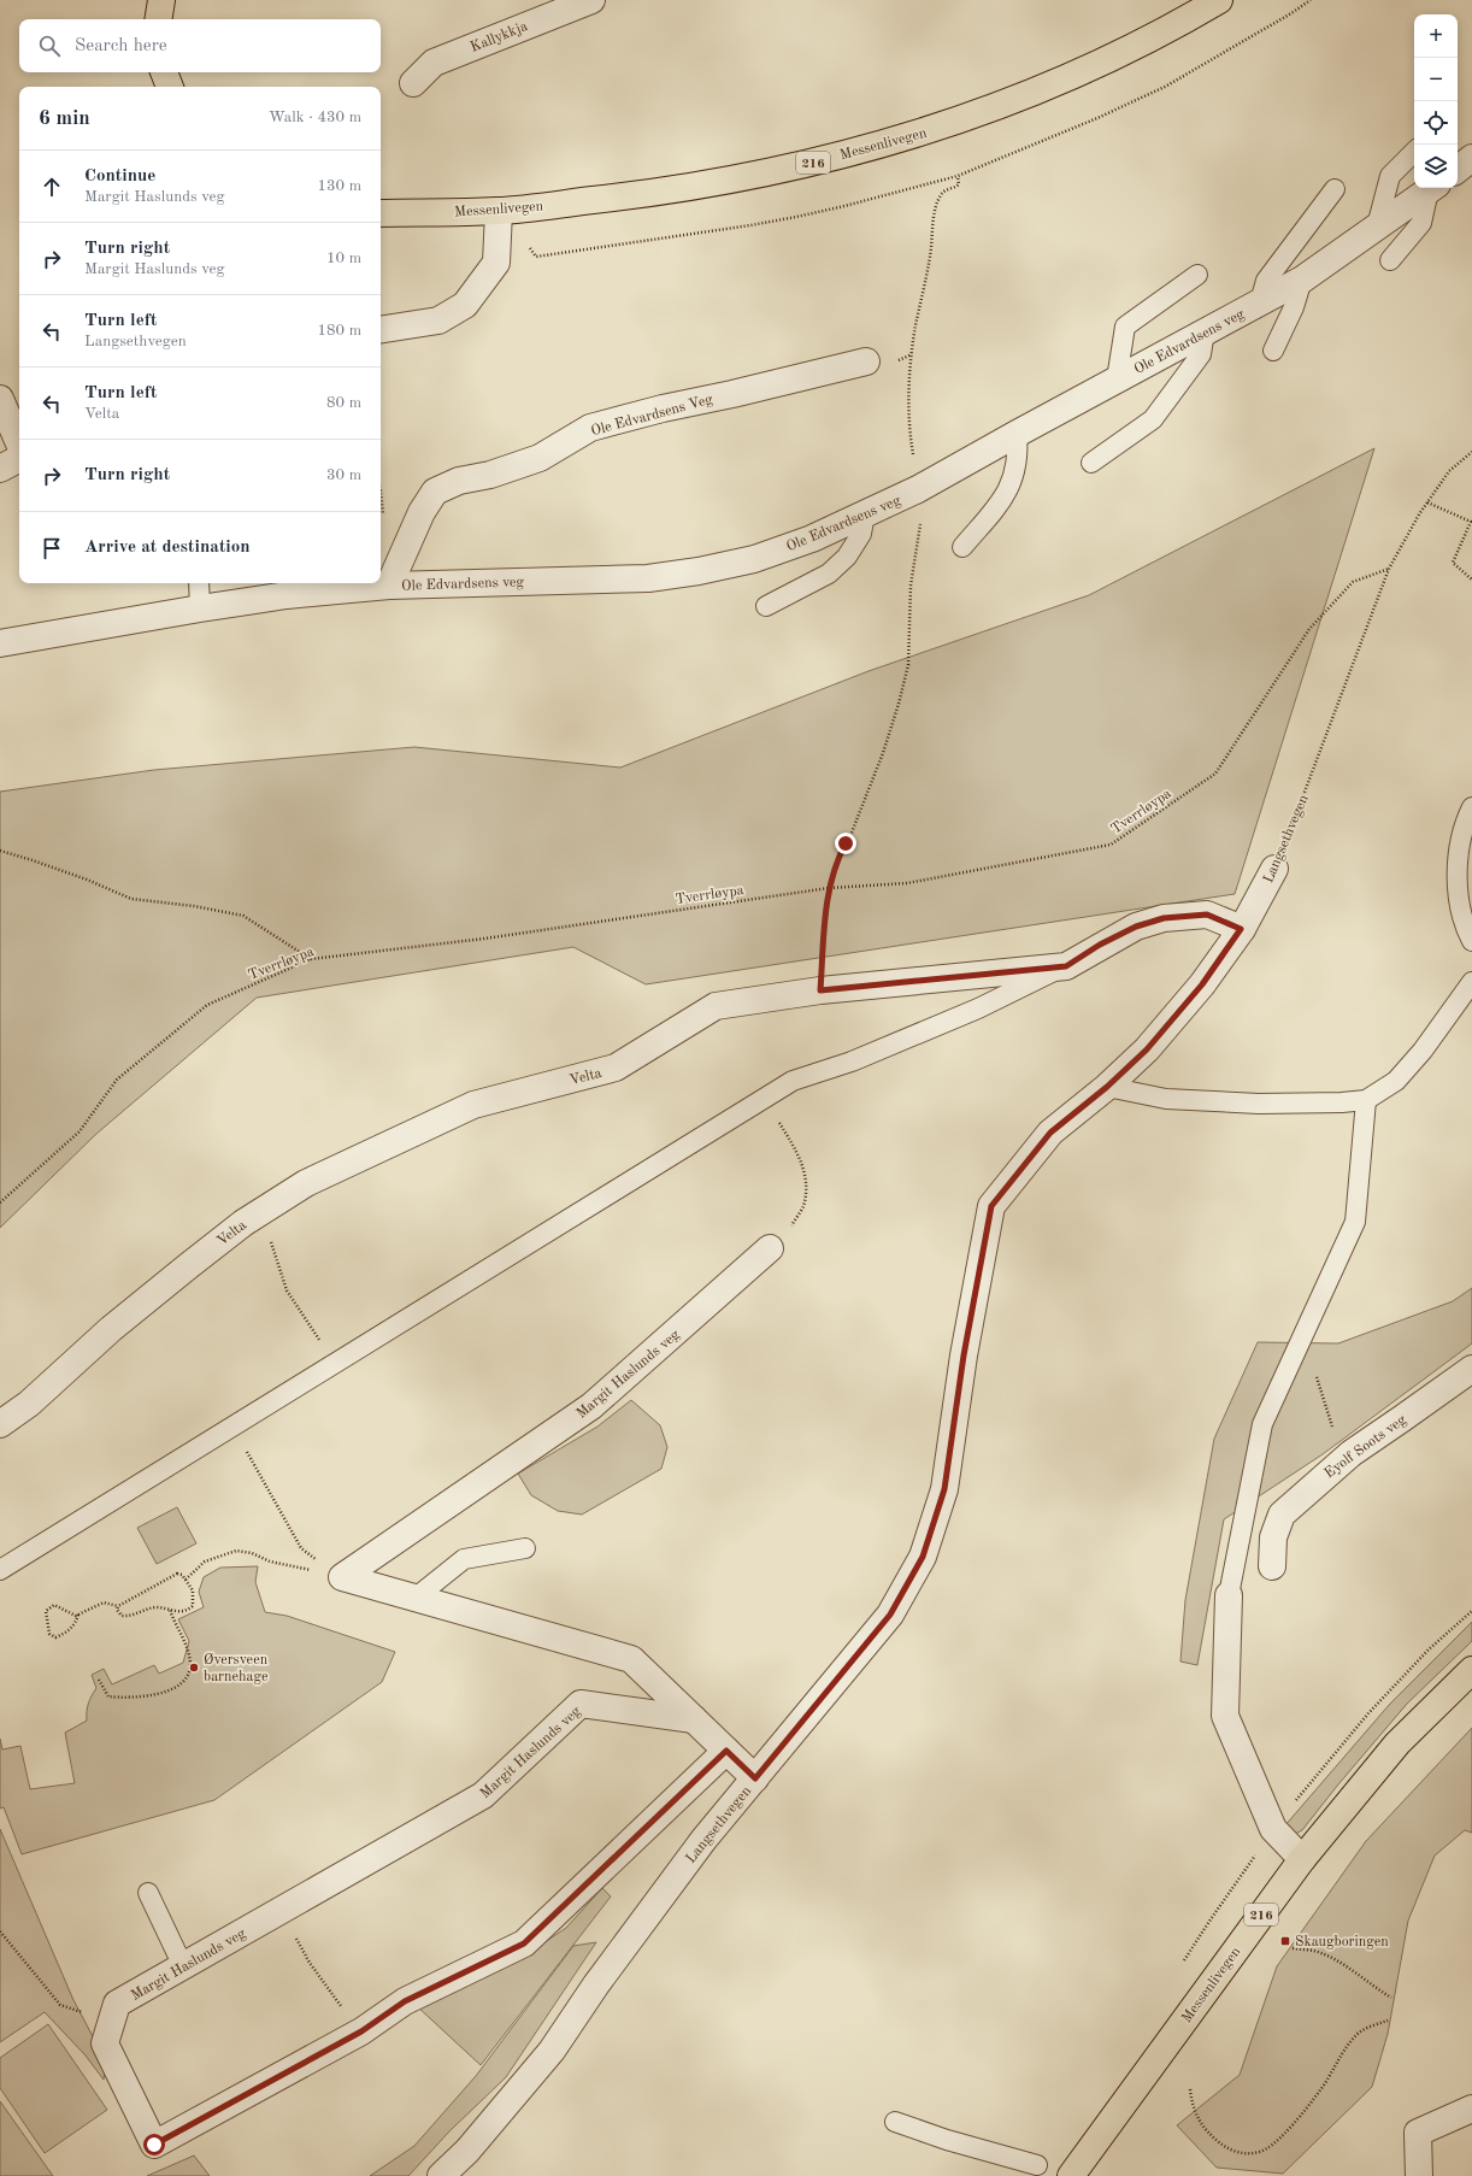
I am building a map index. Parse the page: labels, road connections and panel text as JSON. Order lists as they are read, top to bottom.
{
  "streets": {
    "main road": ["Messenlivegen", "216"],
    "street": [
      "Kallykkja",
      "Ole Edvardsens veg",
      "Ole Edvardsens Veg",
      "Langsethvegen",
      "Velta",
      "Margit Haslunds veg",
      "Eyolf Soots veg"
    ],
    "path": ["Tverrløypa"]
  },
  "crossings": [
    ["Ole Edvardsens veg", "Ole Edvardsens Veg"],
    ["Tverrløypa", "Langsethvegen"],
    ["Langsethvegen", "Velta"]
  ],
  "places": {
    "other": ["Øversveen barnehage"],
    "transit": ["Skaugboringen"]
  },
  "page": {
    "map_buttons": ["+", "−"],
    "search": "Search here",
    "heading": ["6 min", "Walk · 430 m"],
    "list": [
      ["Continue", "Margit Haslunds veg", "130 m"],
      ["Turn right", "Margit Haslunds veg", "10 m"],
      ["Turn left", "Langsethvegen", "180 m"],
      ["Turn left", "Velta", "80 m"],
      ["Turn right", "30 m"],
      "Arrive at destination"
    ]
  }
}
